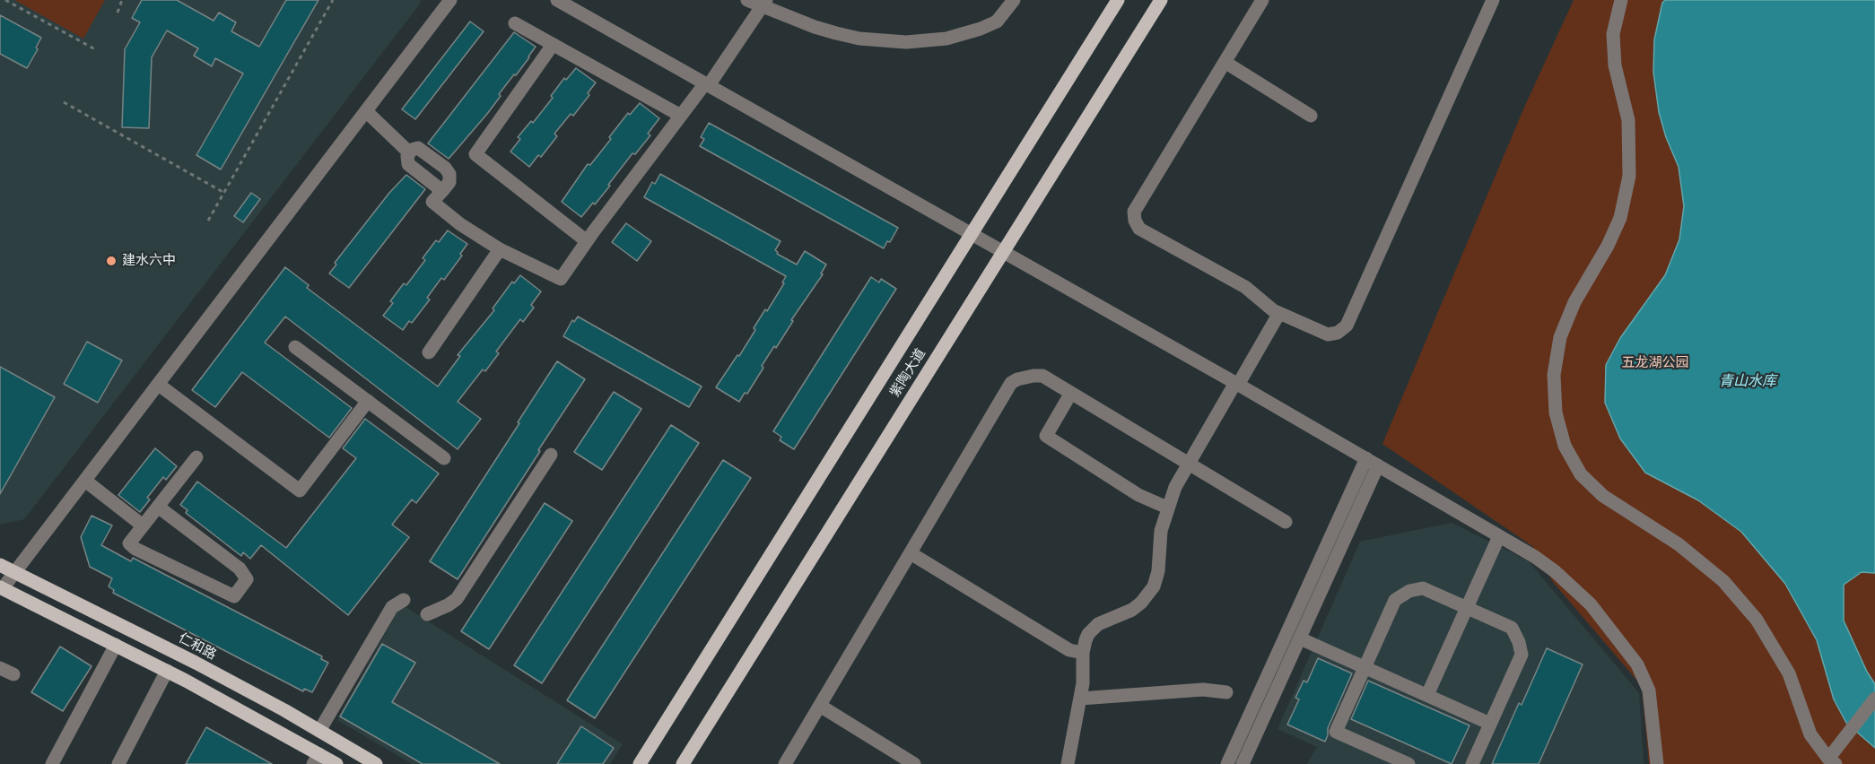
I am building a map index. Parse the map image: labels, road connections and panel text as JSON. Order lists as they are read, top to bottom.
{
  "streets": {
    "main road": ["紫陶大道", "仁和路"]
  },
  "water": ["青山水库"],
  "parks": ["五龙湖公园"],
  "places": ["建水六中"]
}
